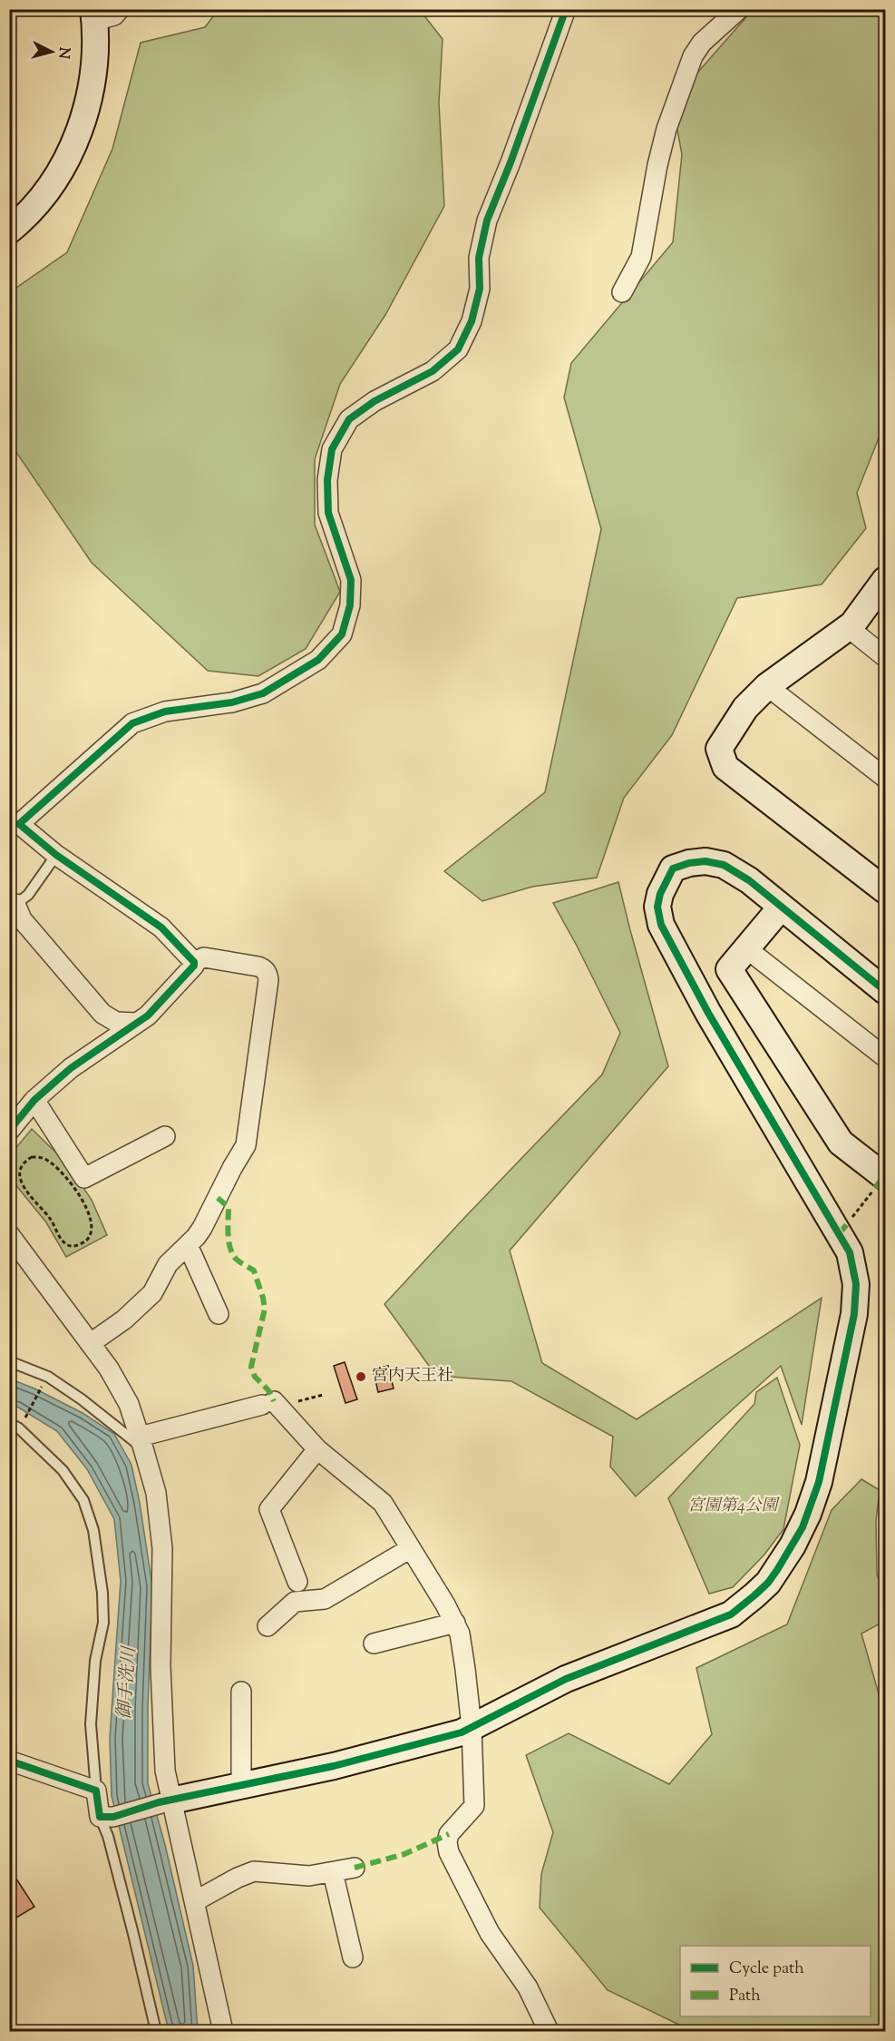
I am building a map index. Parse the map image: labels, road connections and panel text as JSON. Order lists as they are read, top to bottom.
{
  "water": ["御手洗川"],
  "parks": ["宮園第4公園"],
  "places": ["宮内天王社"],
  "legend": ["Cycle path", "Path"],
  "north": "right"
}
